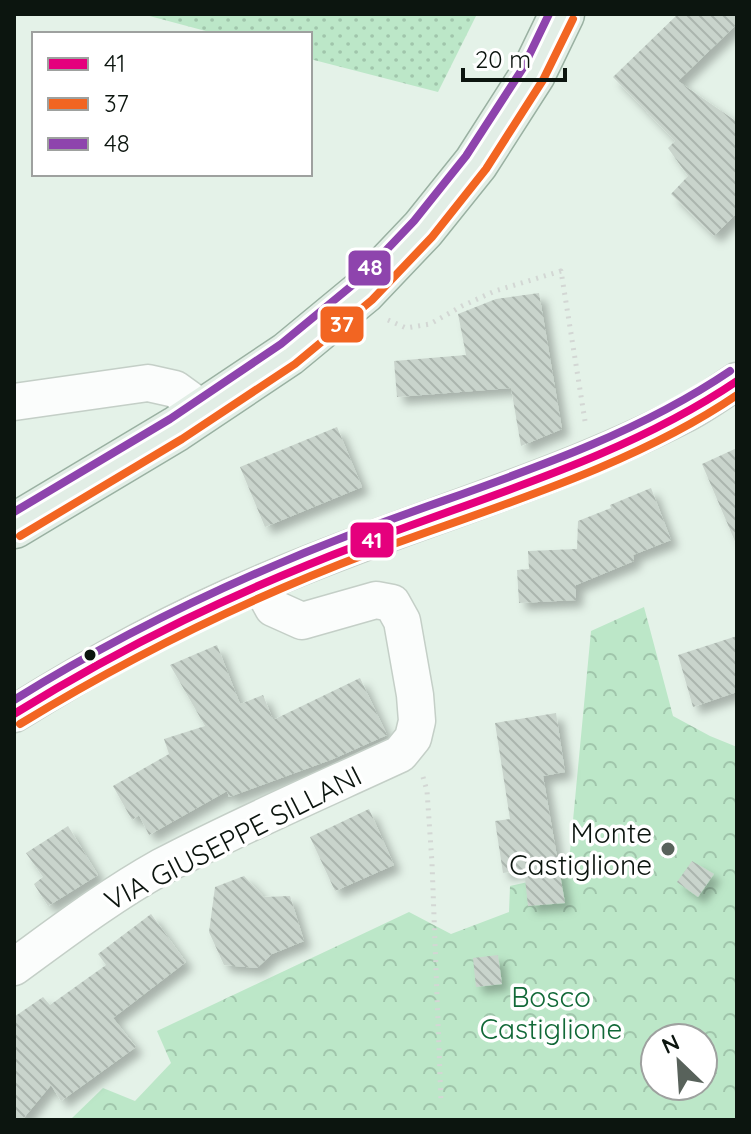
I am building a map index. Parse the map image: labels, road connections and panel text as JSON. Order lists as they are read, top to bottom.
{
  "streets": {
    "street": ["VIA GIUSEPPE SILLANI"]
  },
  "parks": ["Bosco Castiglione"],
  "places": ["Monte Castiglione"],
  "lines": ["transit line 48", "transit line 37", "transit line 41"],
  "legend": ["41", "37", "48"],
  "scale_bar": "20 m",
  "north": "top left"
}
